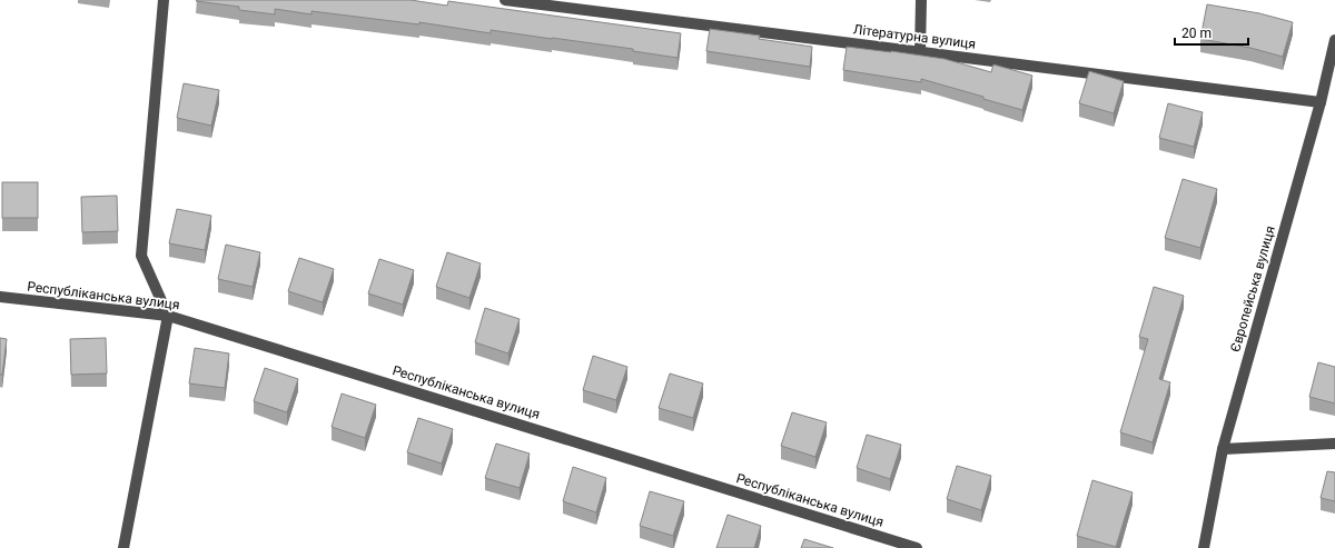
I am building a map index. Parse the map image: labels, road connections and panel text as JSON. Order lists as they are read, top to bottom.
{
  "streets": {
    "street": ["Літературна вулиця", "Європейська вулиця", "Республіканська вулиця"]
  },
  "crossings": [
    ["Літературна вулиця", "Європейська вулиця"]
  ],
  "scale_bar": "20 m"
}
